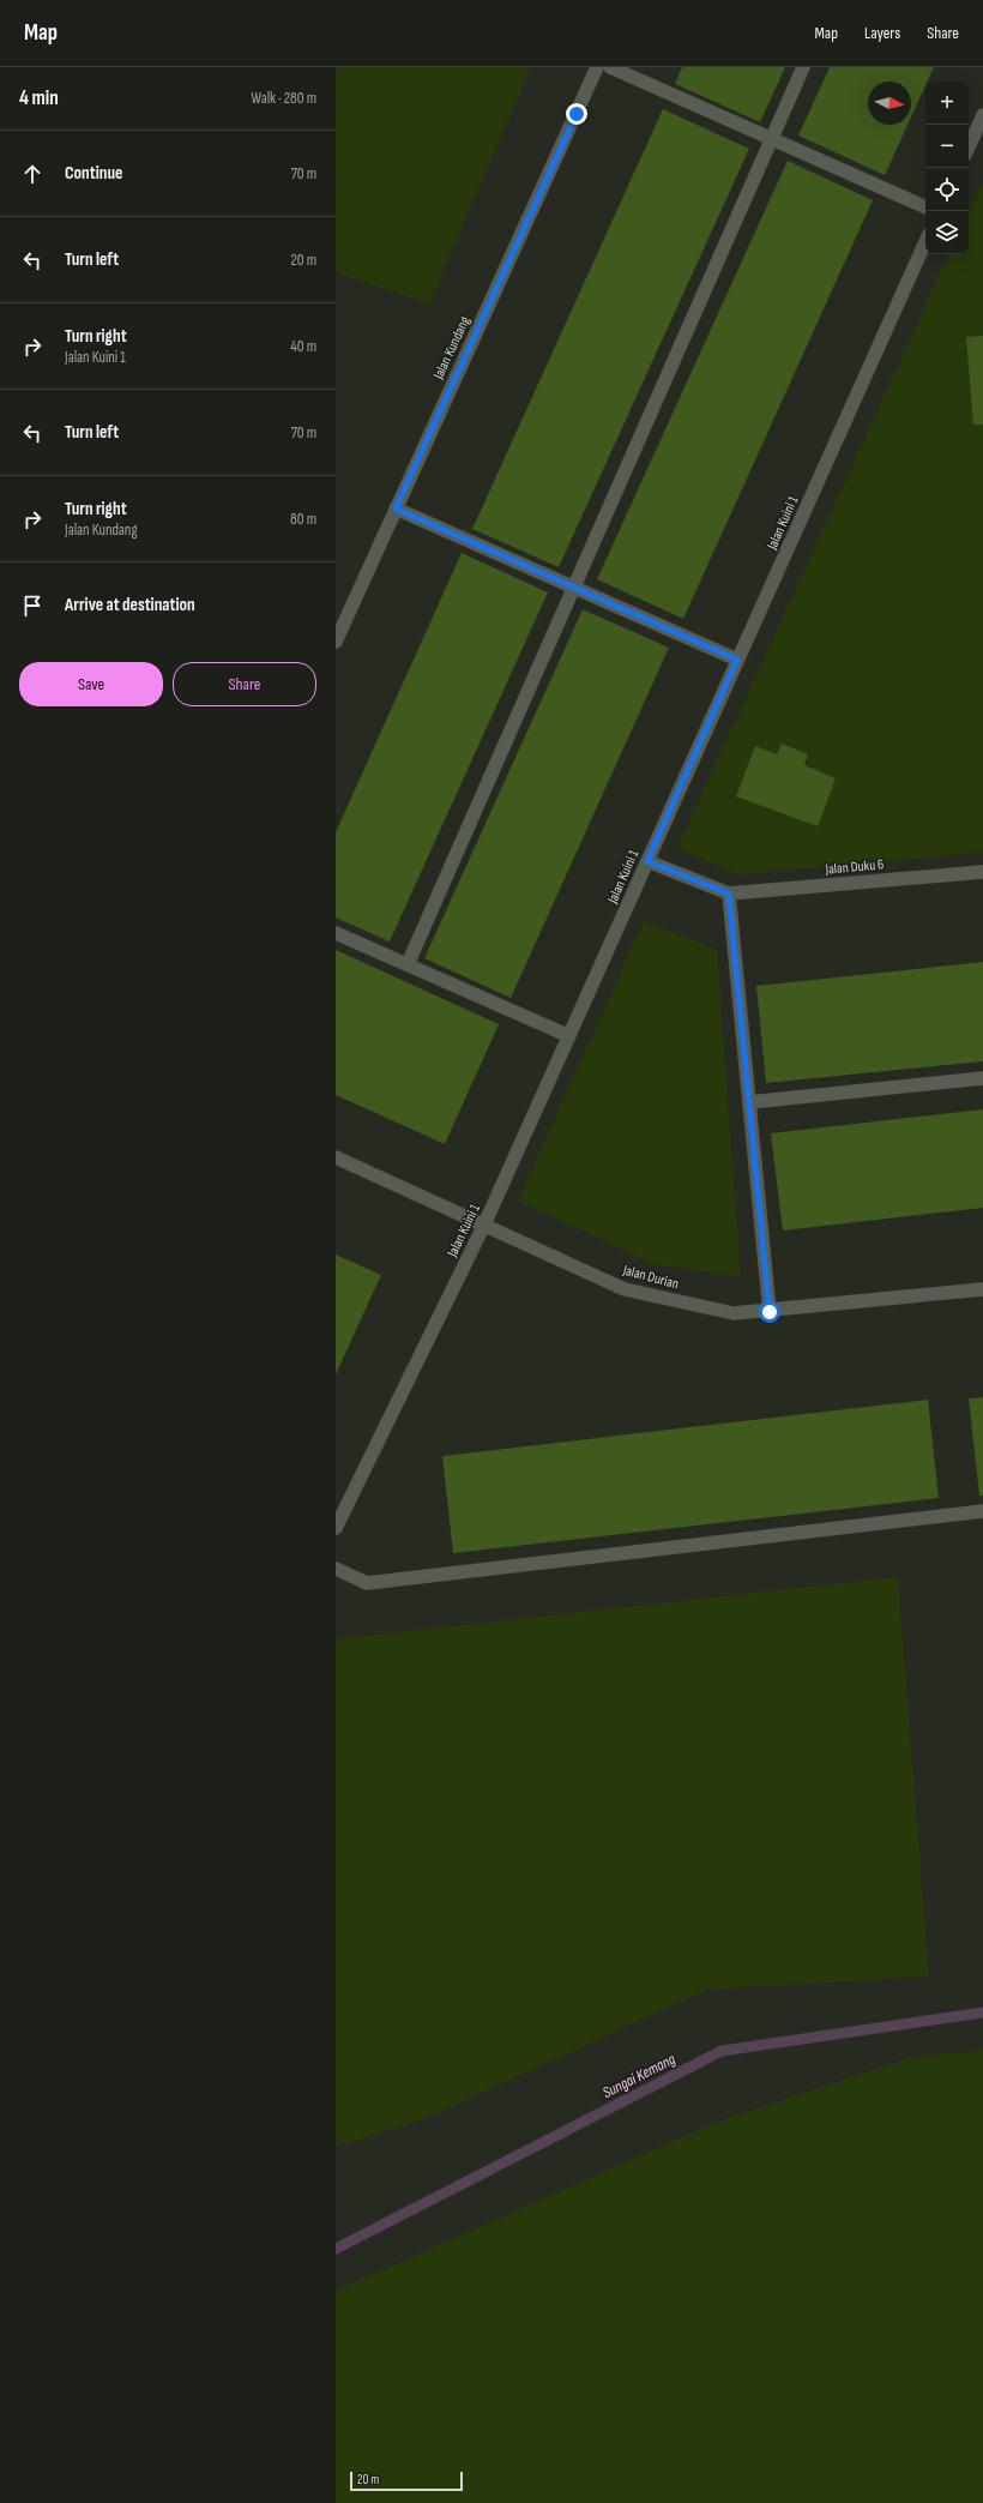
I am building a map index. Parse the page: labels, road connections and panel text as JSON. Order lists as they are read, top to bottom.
{
  "streets": {
    "street": [
      "Jalan Kundang",
      "Jalan Kuini 1",
      "Jalan Duku 6",
      "Jalan Durian"
    ]
  },
  "crossings": [
    ["Jalan Kuini 1", "Jalan Durian"]
  ],
  "water": ["Sungai Kemang"],
  "scale_bar": "20 m",
  "north": "right",
  "page": {
    "header": "Map",
    "nav": ["Map", "Layers", "Share"],
    "heading": ["4 min", "Walk · 280 m"],
    "map_buttons": ["+", "−"],
    "list": [
      ["Continue", "70 m"],
      ["Turn left", "20 m"],
      ["Turn right", "Jalan Kuini 1", "40 m"],
      ["Turn left", "70 m"],
      ["Turn right", "Jalan Kundang", "80 m"],
      "Arrive at destination"
    ],
    "buttons": ["Save", "Share"],
    "scale": "20 m"
  }
}
